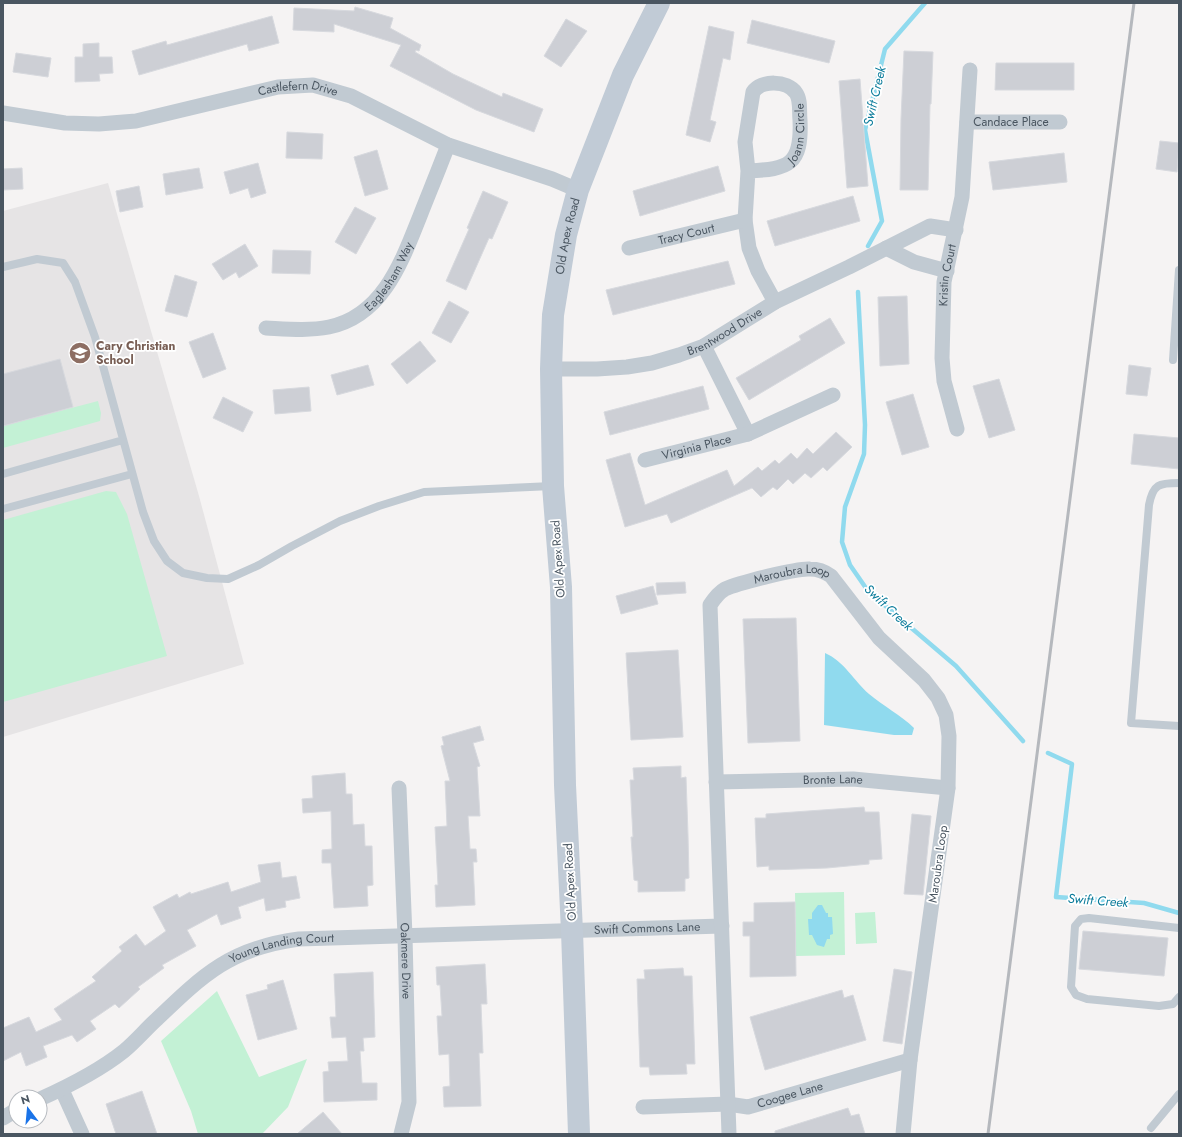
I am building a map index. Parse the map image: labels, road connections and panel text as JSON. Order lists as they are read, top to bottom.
{
  "streets": {
    "main road": ["Old Apex Road"],
    "street": [
      "Castlefern Drive",
      "Candace Place",
      "Joann Circle",
      "Tracy Court",
      "Eaglesham Way",
      "Kristin Court",
      "Brentwood Drive",
      "Virginia Place",
      "Maroubra Loop",
      "Bronte Lane",
      "Swift Commons Lane",
      "Young Landing Court",
      "Oakmere Drive",
      "Coogee Lane"
    ]
  },
  "crossings": [
    ["Castlefern Drive", "Old Apex Road"],
    ["Castlefern Drive", "Eaglesham Way"],
    ["Candace Place", "Kristin Court"],
    ["Joann Circle", "Tracy Court"],
    ["Joann Circle", "Brentwood Drive"],
    ["Old Apex Road", "Brentwood Drive"],
    ["Old Apex Road", "Swift Commons Lane"],
    ["Old Apex Road", "Young Landing Court"],
    ["Kristin Court", "Brentwood Drive"],
    ["Brentwood Drive", "Virginia Place"],
    ["Maroubra Loop", "Bronte Lane"],
    ["Maroubra Loop", "Swift Commons Lane"],
    ["Maroubra Loop", "Coogee Lane"],
    ["Swift Commons Lane", "Young Landing Court"],
    ["Young Landing Court", "Oakmere Drive"]
  ],
  "water": ["Swift Creek"],
  "places": {
    "school or university": ["Cary Christian School"]
  },
  "north": "top"
}
